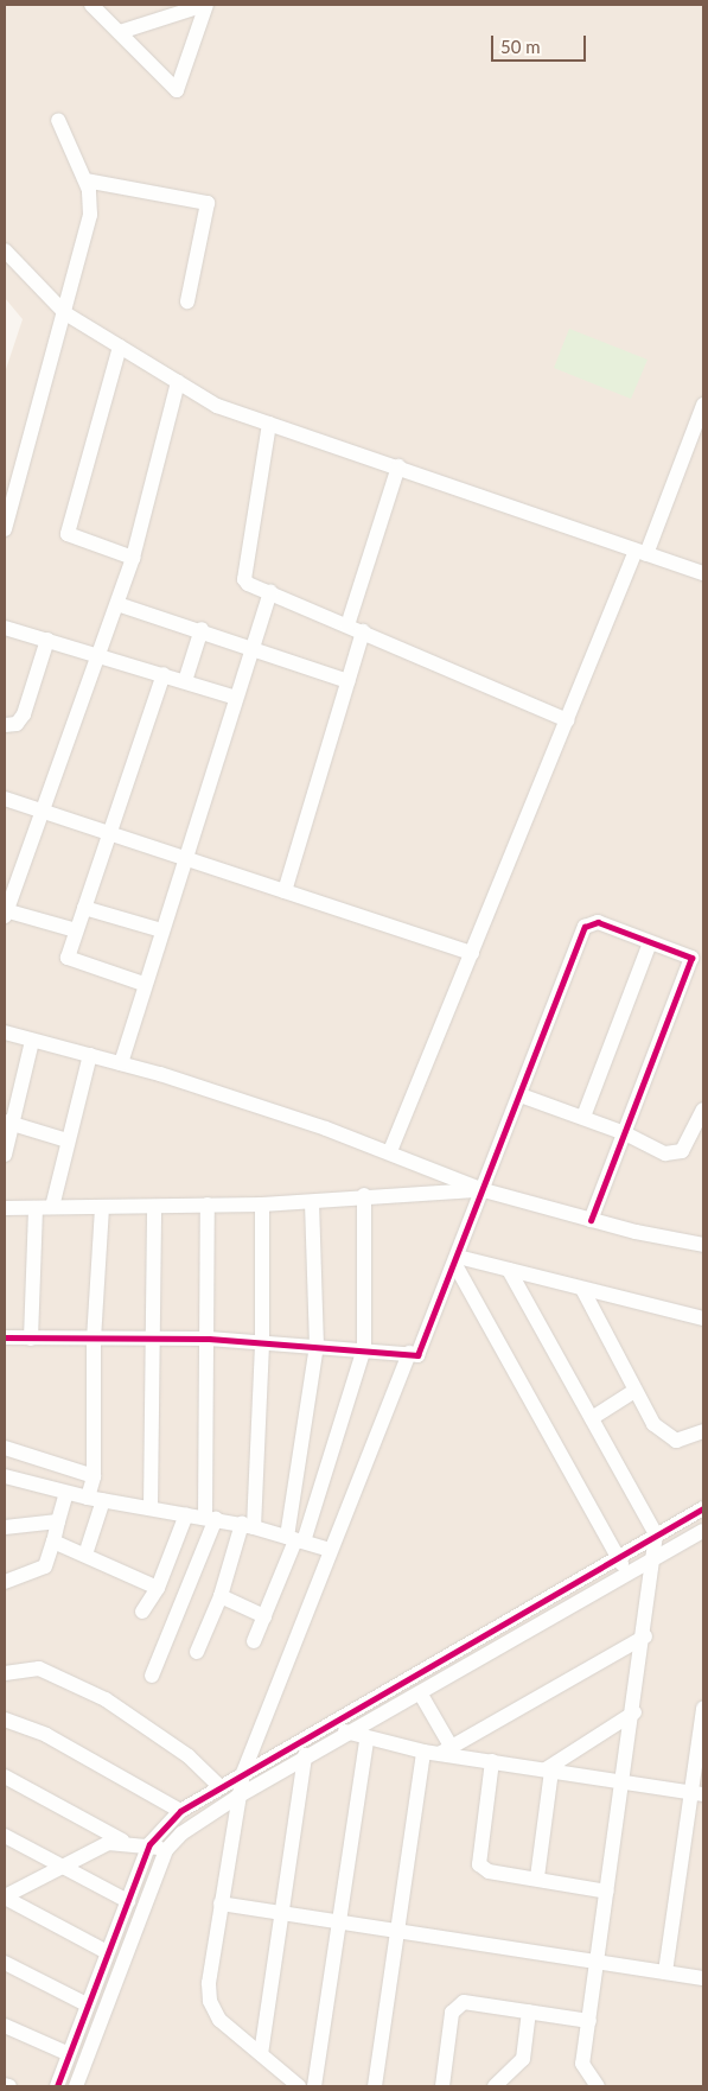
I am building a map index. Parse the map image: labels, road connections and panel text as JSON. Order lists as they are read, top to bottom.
{
  "scale_bar": "50 m"
}
